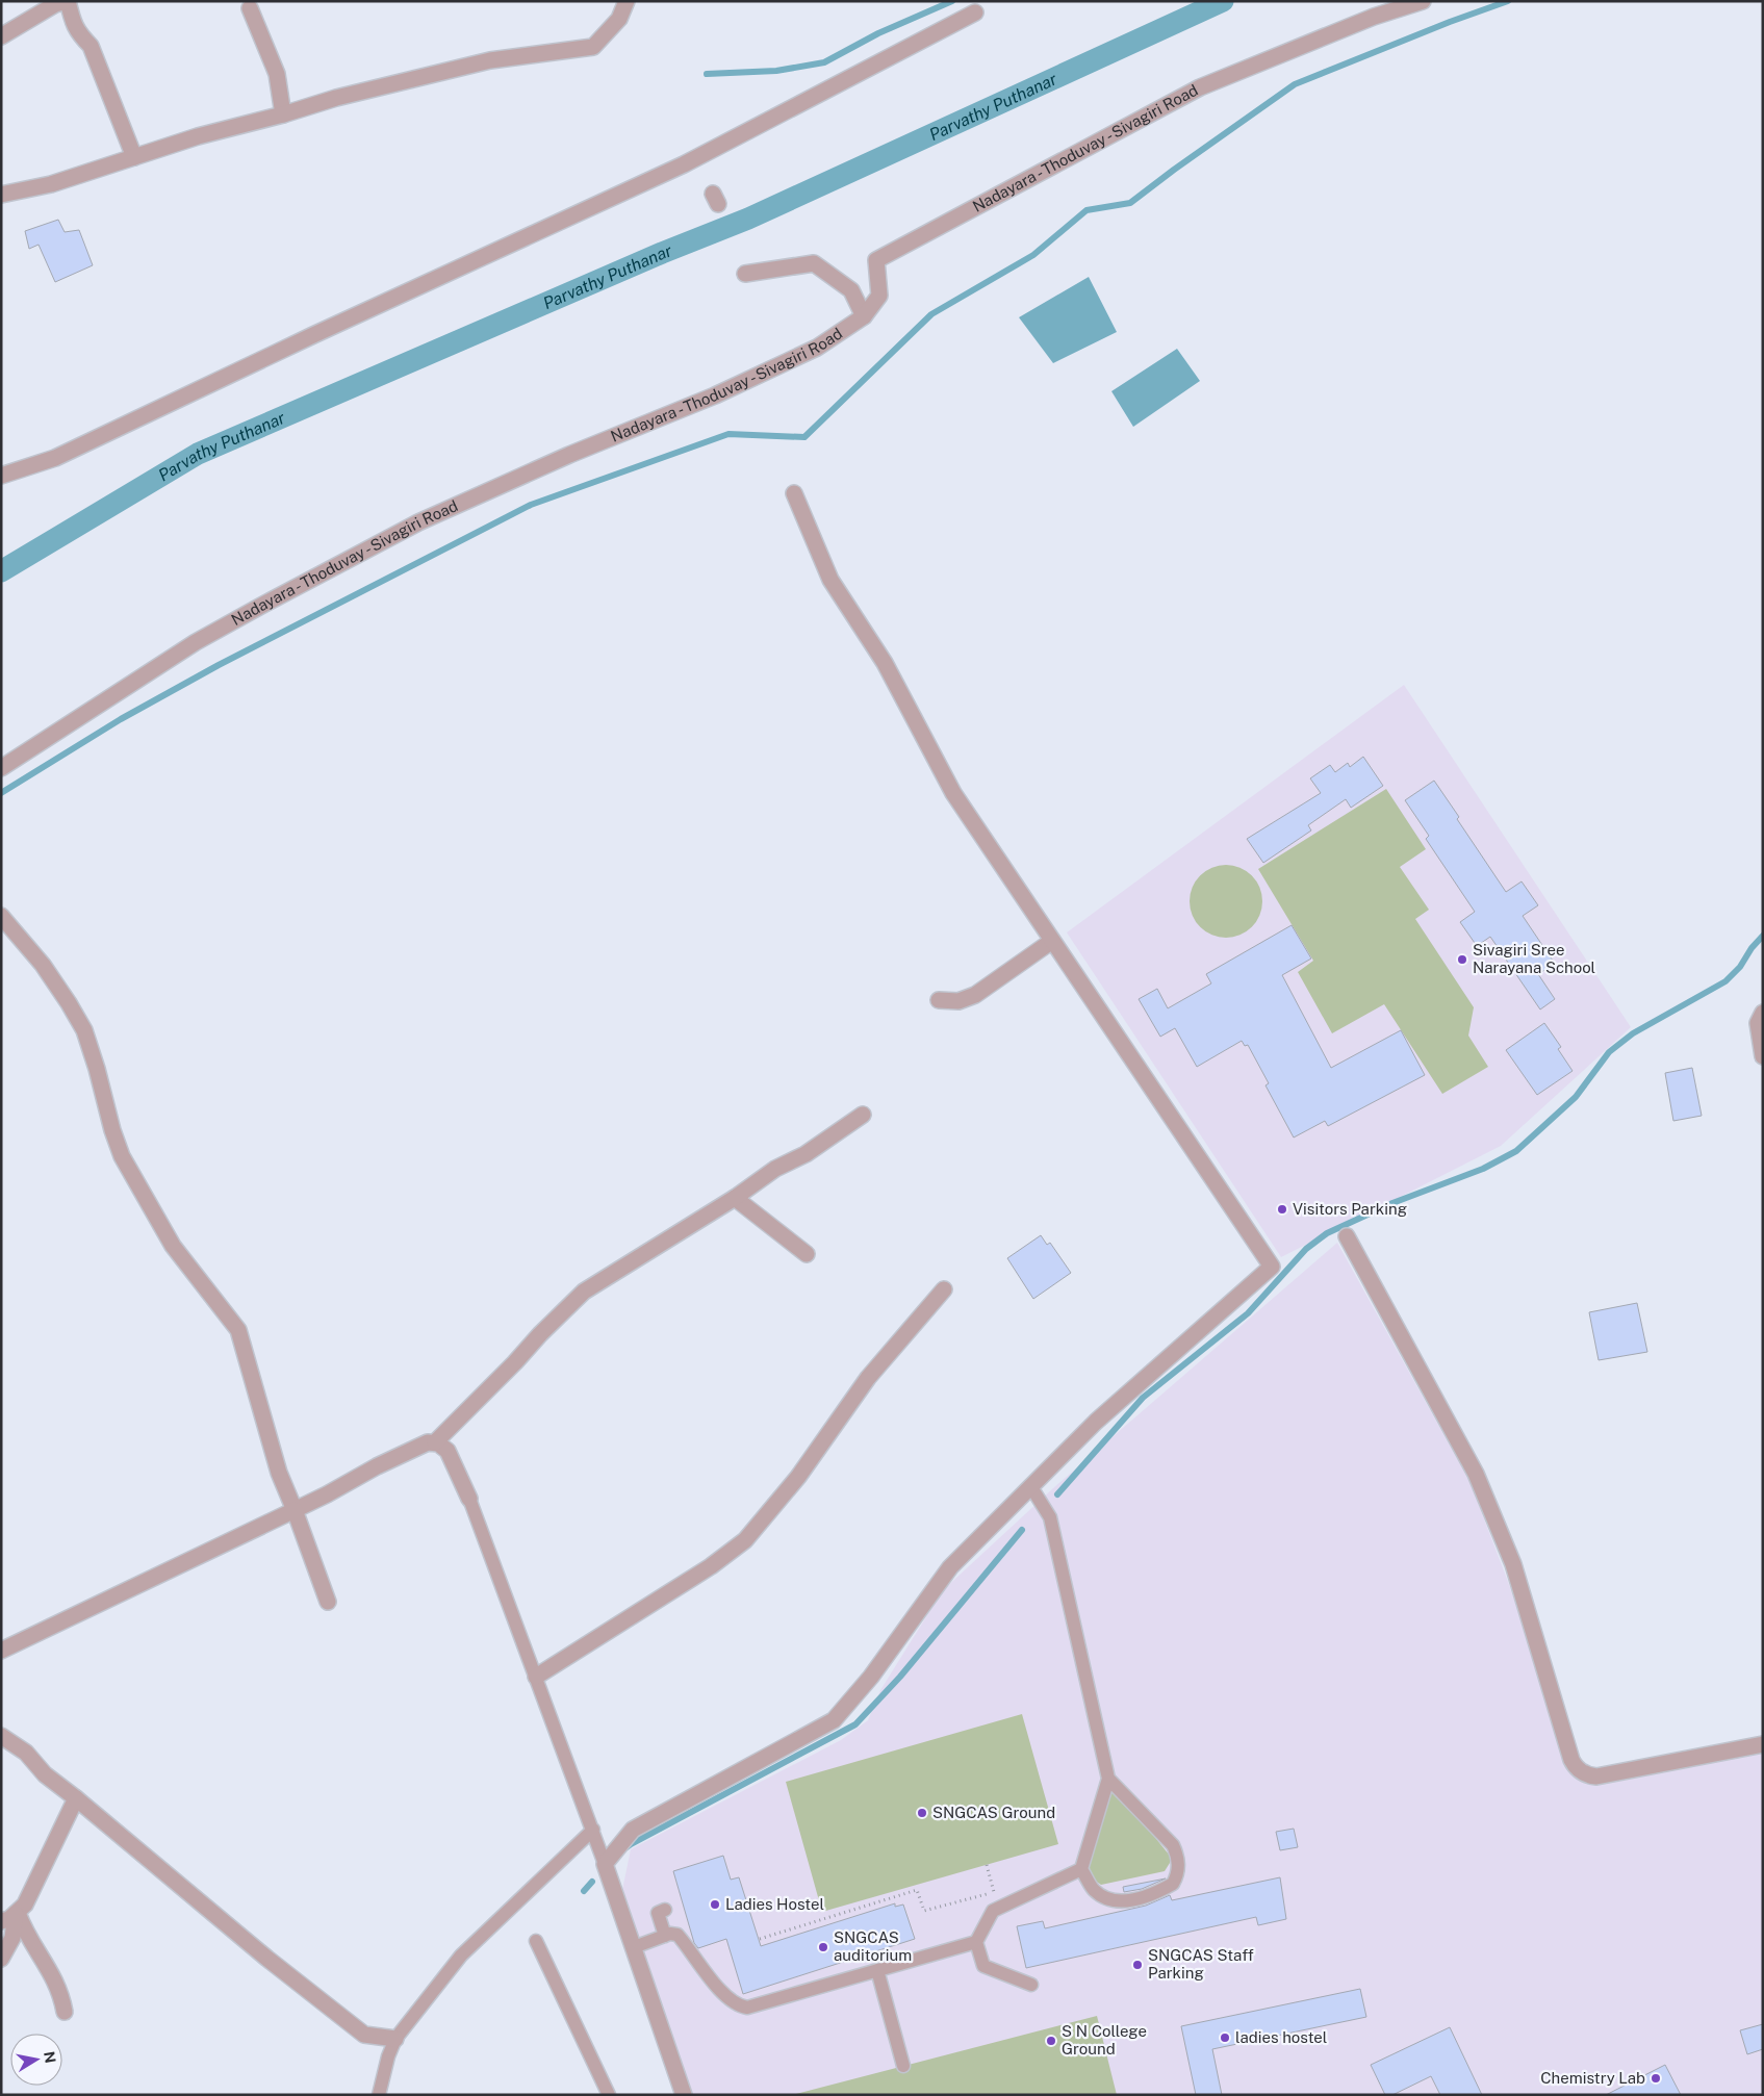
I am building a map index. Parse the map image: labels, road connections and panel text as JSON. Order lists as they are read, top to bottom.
{
  "streets": {
    "street": ["Nadayara - Thoduvay - Sivagiri Road"]
  },
  "water": ["Parvathy Puthanar"],
  "places": [
    "Sivagiri Sree Narayana School",
    "Visitors Parking",
    "SNGCAS Ground",
    "Ladies Hostel",
    "SNGCAS auditorium",
    "SNGCAS Staff Parking",
    "ladies hostel",
    "S N College Ground",
    "Chemistry Lab"
  ],
  "north": "right"
}
